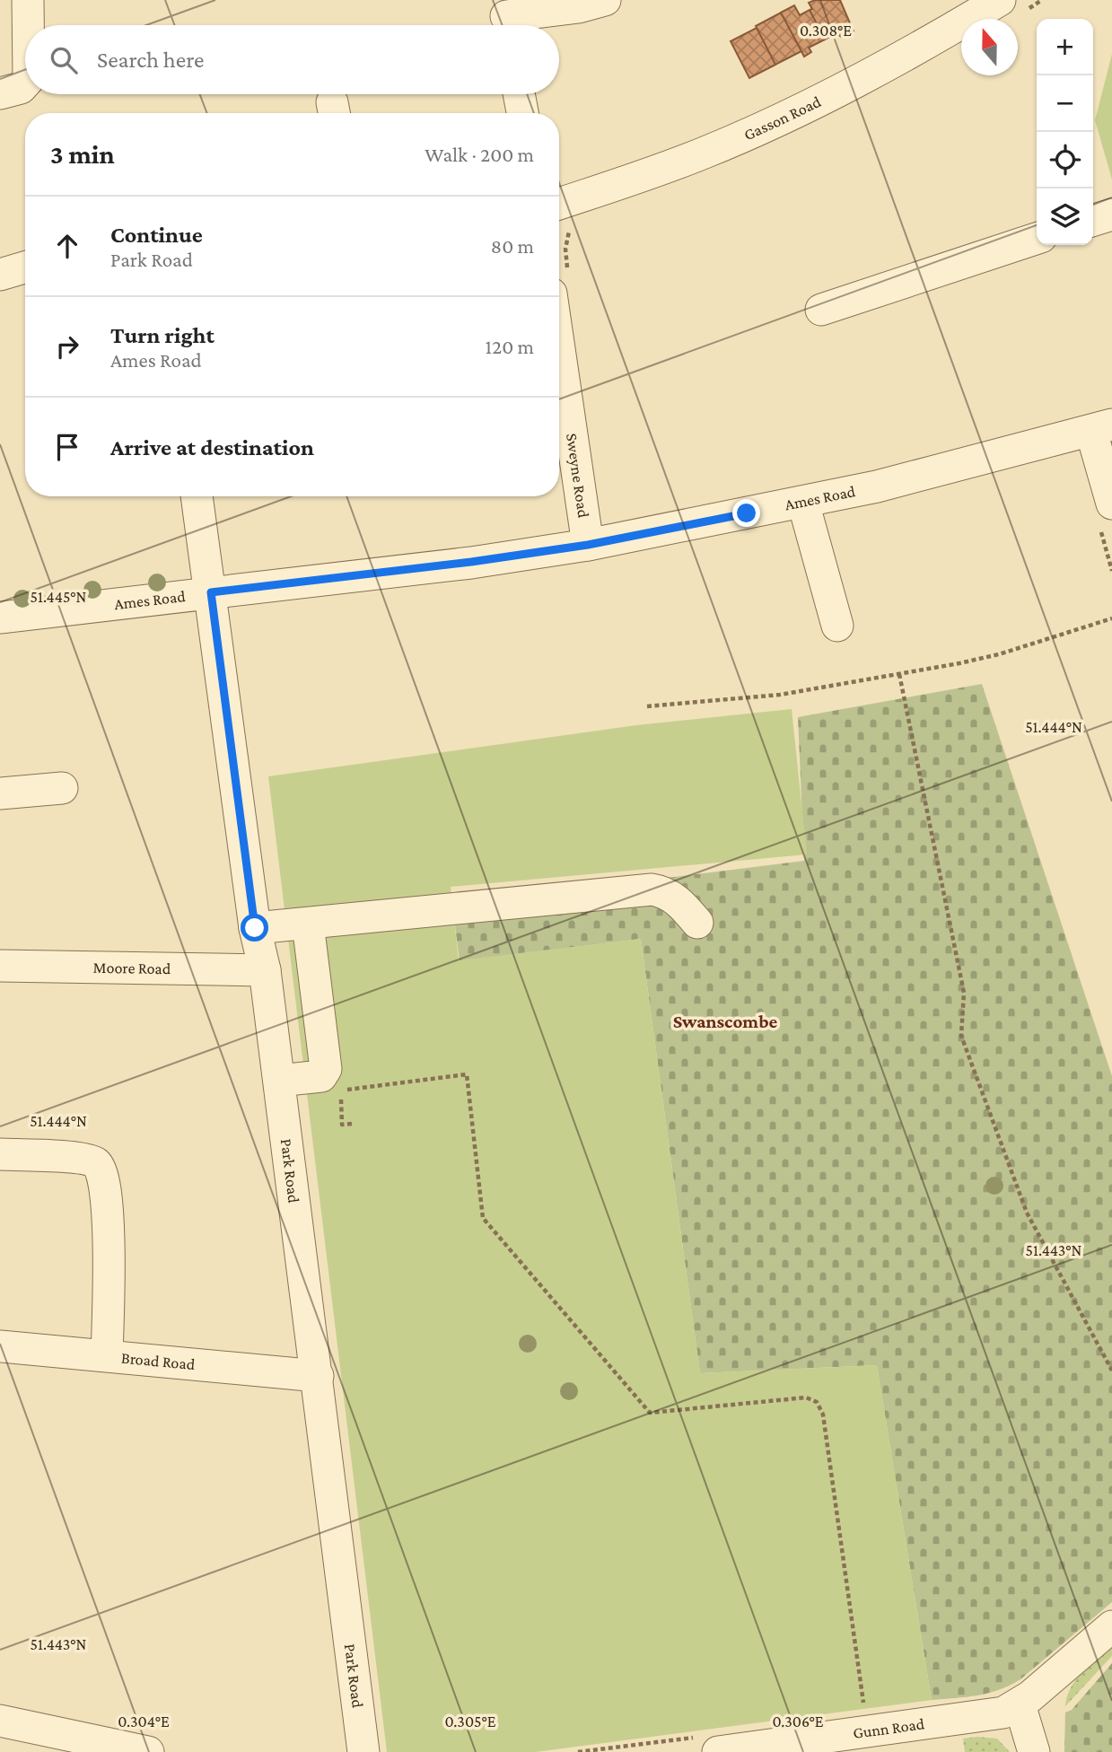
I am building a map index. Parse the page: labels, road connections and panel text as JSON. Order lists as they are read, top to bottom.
{
  "streets": {
    "street": [
      "Gasson Road",
      "Sweyne Road",
      "Ames Road",
      "Moore Road",
      "Park Road",
      "Broad Road",
      "Gunn Road"
    ]
  },
  "crossings": [
    ["Sweyne Road", "Ames Road"],
    ["Ames Road", "Park Road"],
    ["Moore Road", "Park Road"],
    ["Park Road", "Broad Road"]
  ],
  "districts": ["Swanscombe"],
  "north": "top",
  "page": {
    "map_buttons": ["+", "−"],
    "search": "Search here",
    "heading": ["3 min", "Walk · 200 m"],
    "list": [
      ["Continue", "Park Road", "80 m"],
      ["Turn right", "Ames Road", "120 m"],
      "Arrive at destination"
    ]
  },
  "coordinates": [
    "0.308°E",
    "51.445°N",
    "51.444°N",
    "51.443°N",
    "0.304°E",
    "0.305°E",
    "0.306°E"
  ]
}
